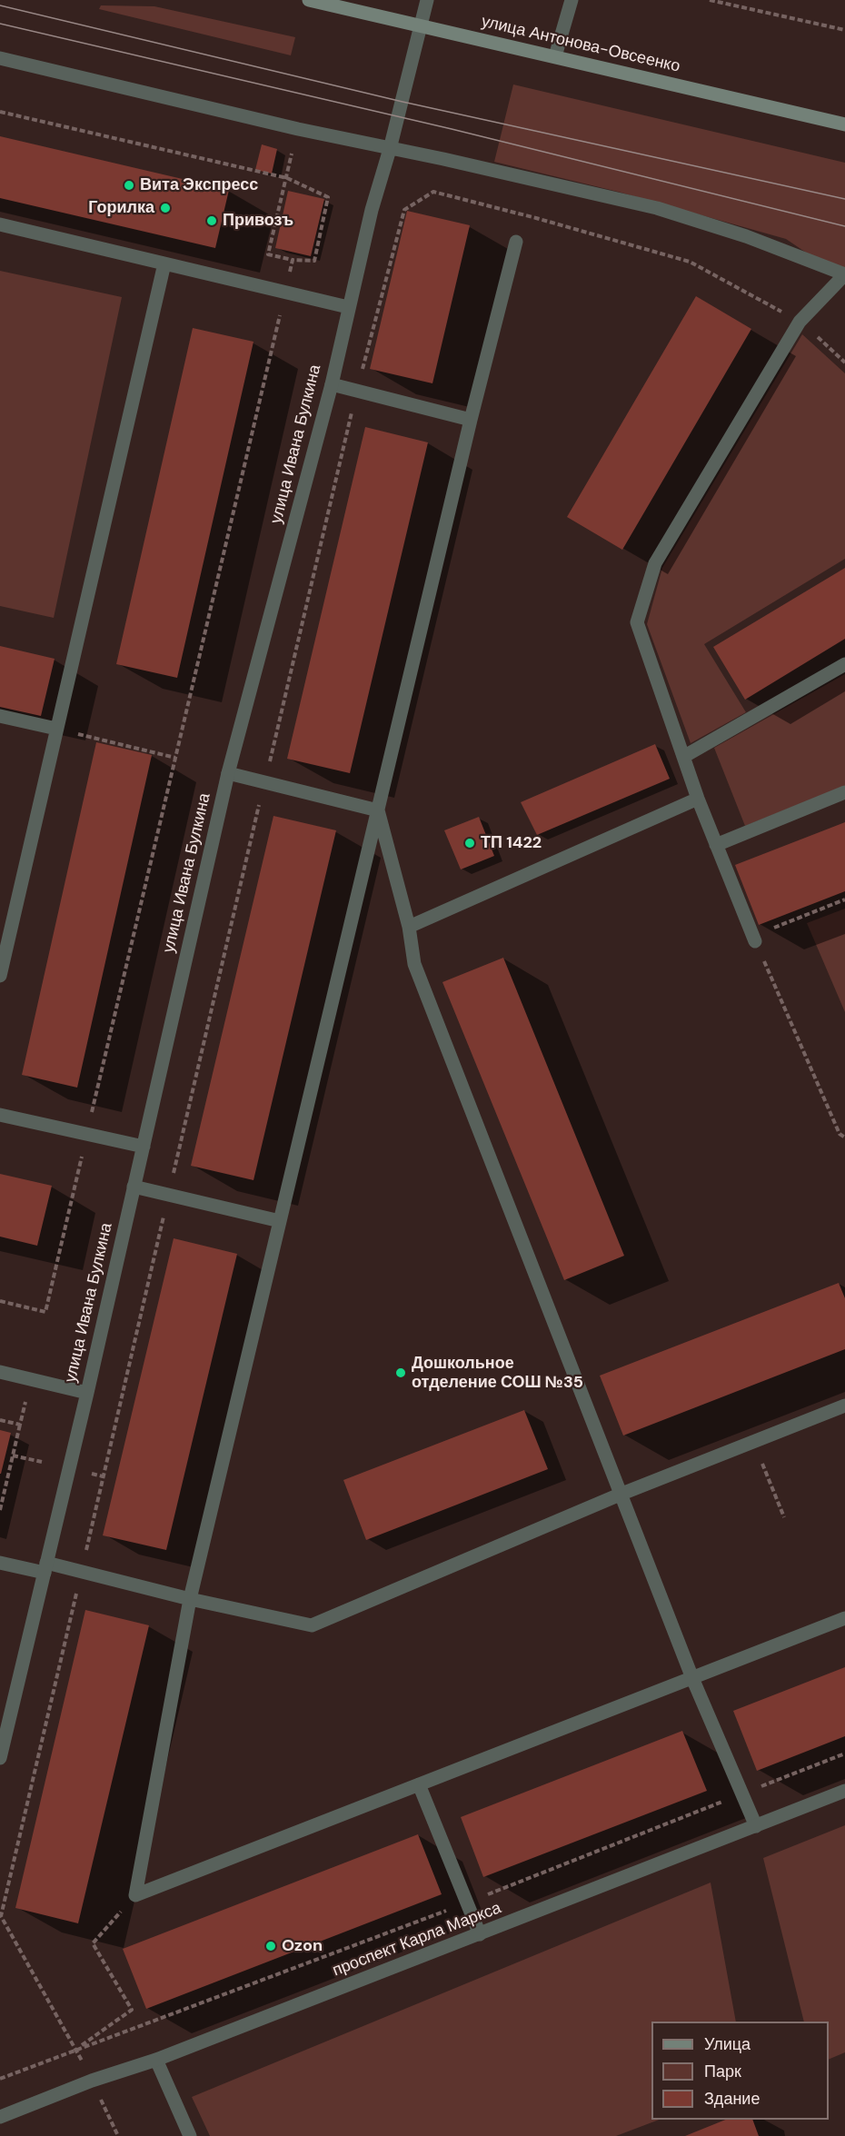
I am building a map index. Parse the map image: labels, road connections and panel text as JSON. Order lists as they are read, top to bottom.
{
  "streets": {
    "main road": ["улица Антонова-Овсеенко"],
    "street": ["улица Ивана Булкина", "проспект Карла Маркса"]
  },
  "crossings": [
    ["улица Антонова-Овсеенко", "улица Ивана Булкина"]
  ],
  "places": [
    "Вита Экспресс",
    "Горилка",
    "Привозъ",
    "ТП 1422",
    "Дошкольное отделение СОШ №35",
    "Ozon"
  ],
  "legend": ["Улица", "Парк", "Здание"]
}
